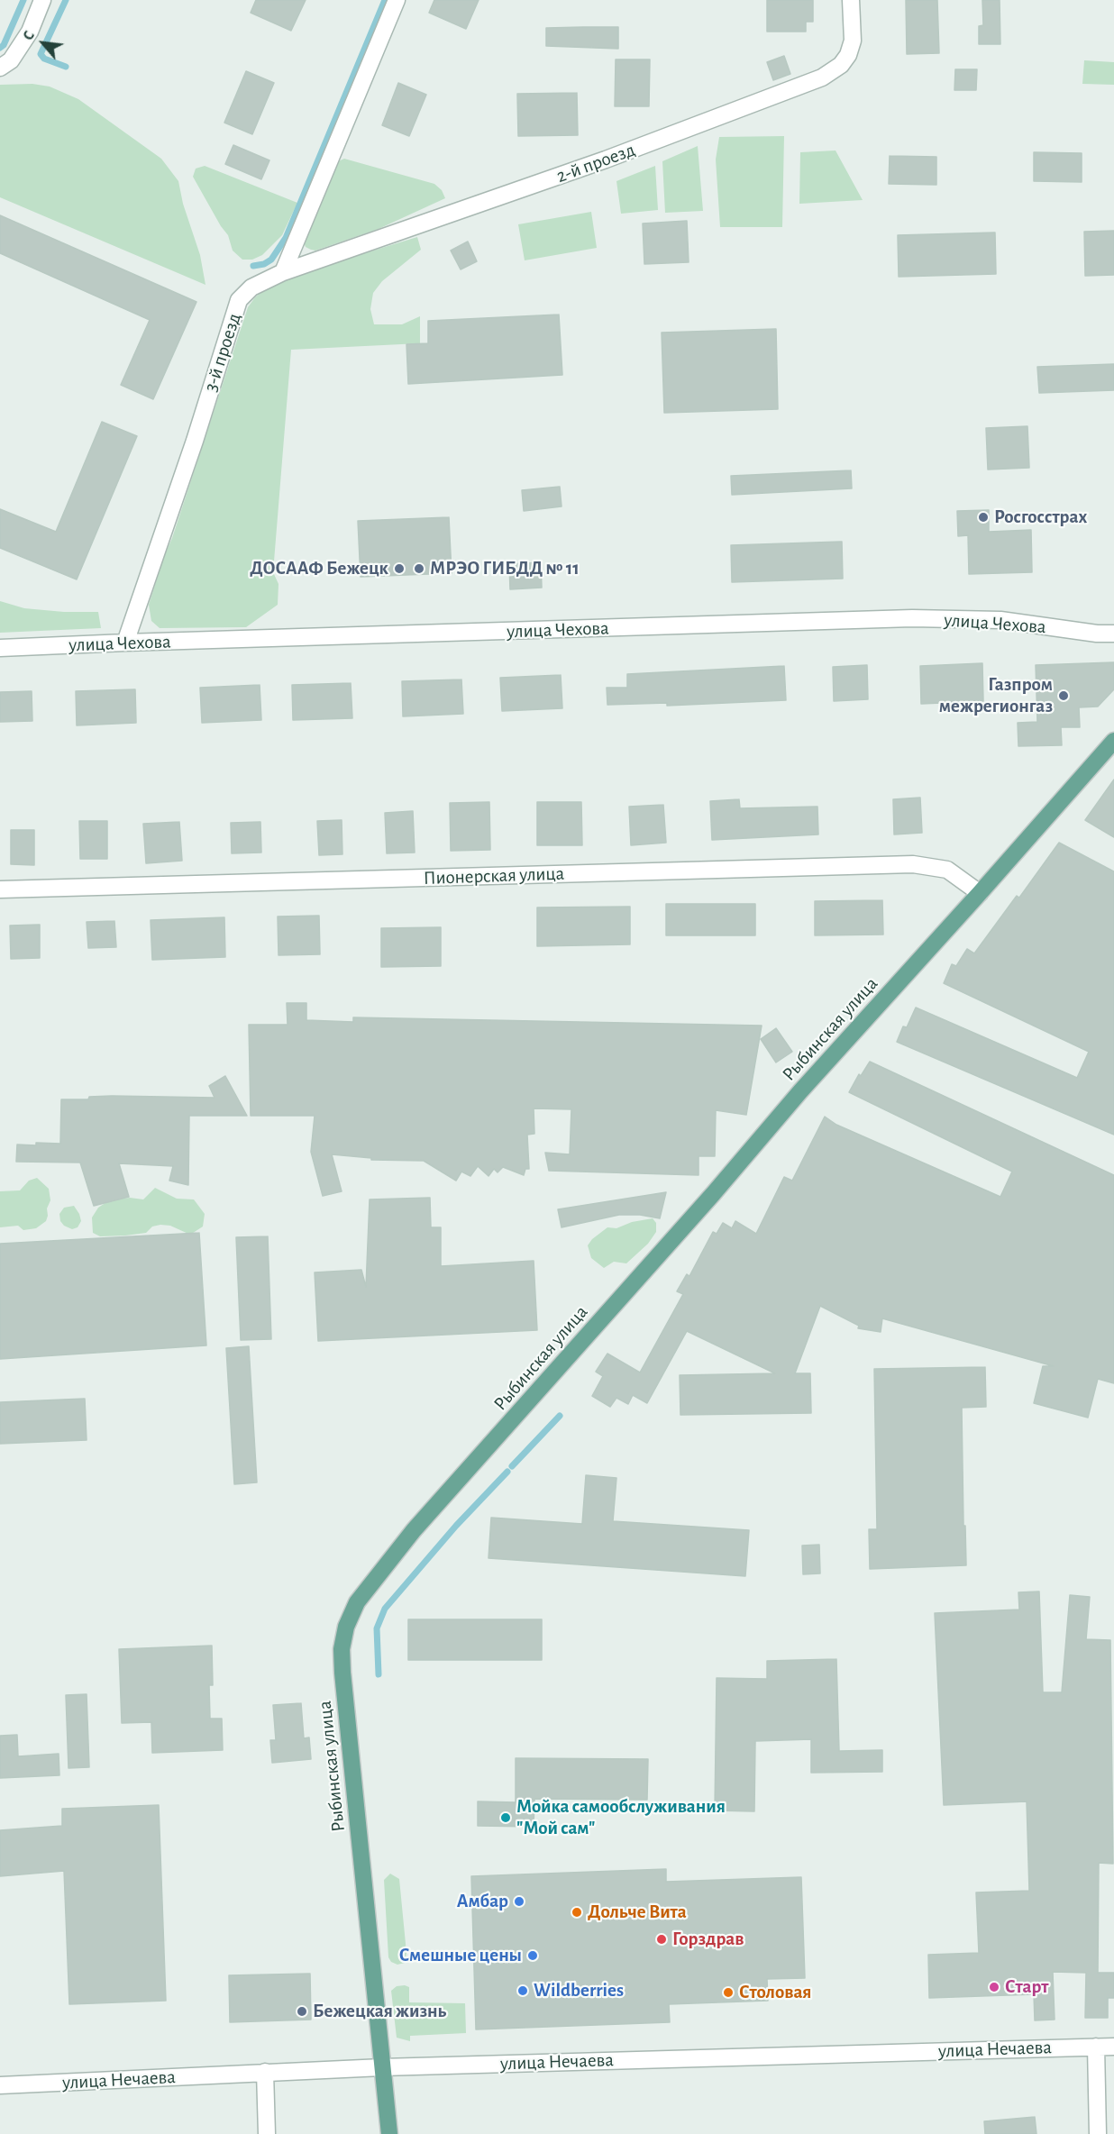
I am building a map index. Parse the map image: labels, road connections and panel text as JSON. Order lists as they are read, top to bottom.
{
  "streets": {
    "main road": ["Рыбинская улица"],
    "street": [
      "2-й проезд",
      "3-й проезд",
      "улица Чехова",
      "Пионерская улица",
      "улица Нечаева"
    ]
  },
  "crossings": [
    ["2-й проезд", "3-й проезд"],
    ["3-й проезд", "улица Чехова"],
    ["Пионерская улица", "Рыбинская улица"],
    ["Рыбинская улица", "улица Нечаева"]
  ],
  "places": [
    "Росгосстрах",
    "ДОСААФ Бежецк",
    "МРЭО ГИБДД № 11",
    "Газпром межрегионгаз",
    "Мойка самообслуживания \"Мой сам\"",
    "Амбар",
    "Дольче Вита",
    "Горздрав",
    "Смешные цены",
    "Старт",
    "Wildberries",
    "Столовая",
    "Бежецкая жизнь"
  ],
  "north": "top left"
}
